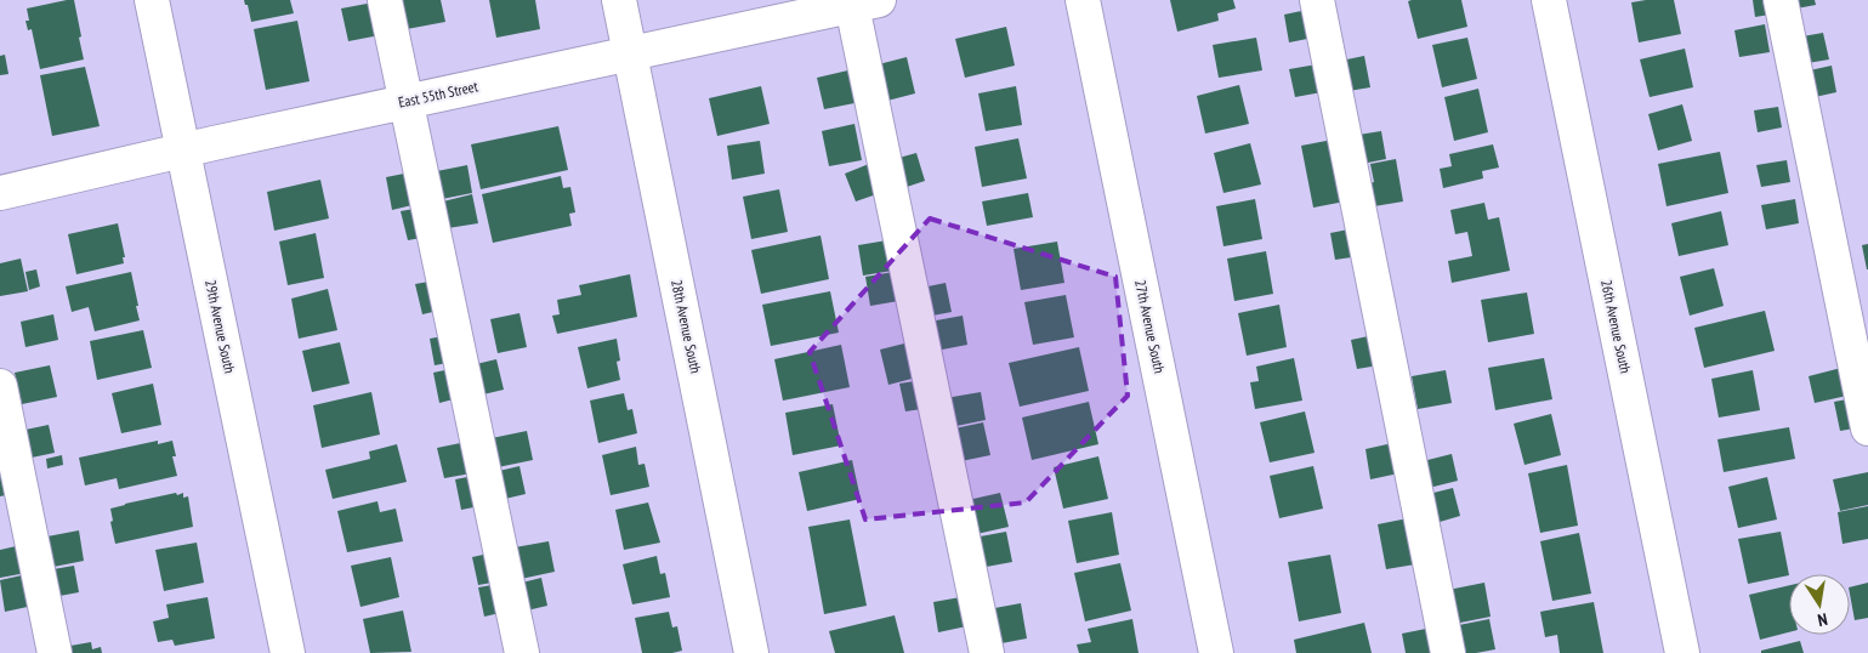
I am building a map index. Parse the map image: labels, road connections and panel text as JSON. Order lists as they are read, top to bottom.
{
  "streets": {
    "street": [
      "East 55th Street",
      "29th Avenue South",
      "28th Avenue South",
      "27th Avenue South",
      "26th Avenue South"
    ]
  },
  "crossings": [
    ["East 55th Street", "29th Avenue South"],
    ["East 55th Street", "28th Avenue South"]
  ],
  "north": "bottom"
}
